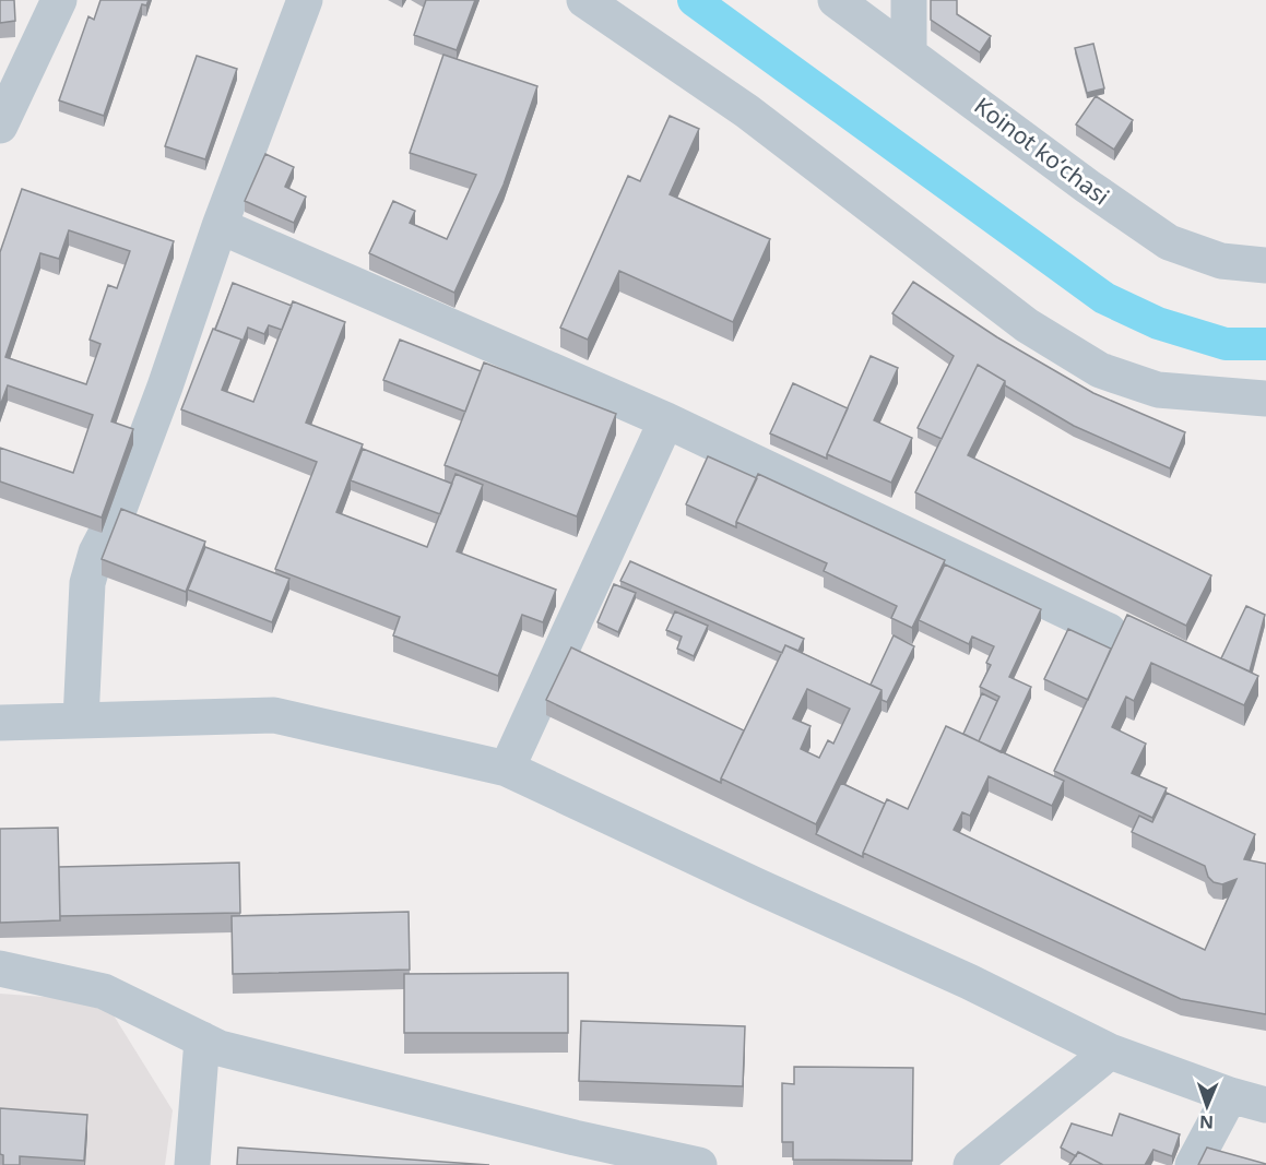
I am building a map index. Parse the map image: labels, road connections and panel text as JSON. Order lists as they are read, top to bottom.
{
  "streets": {
    "street": ["Koinot koʻchasi"]
  },
  "north": "bottom"
}
